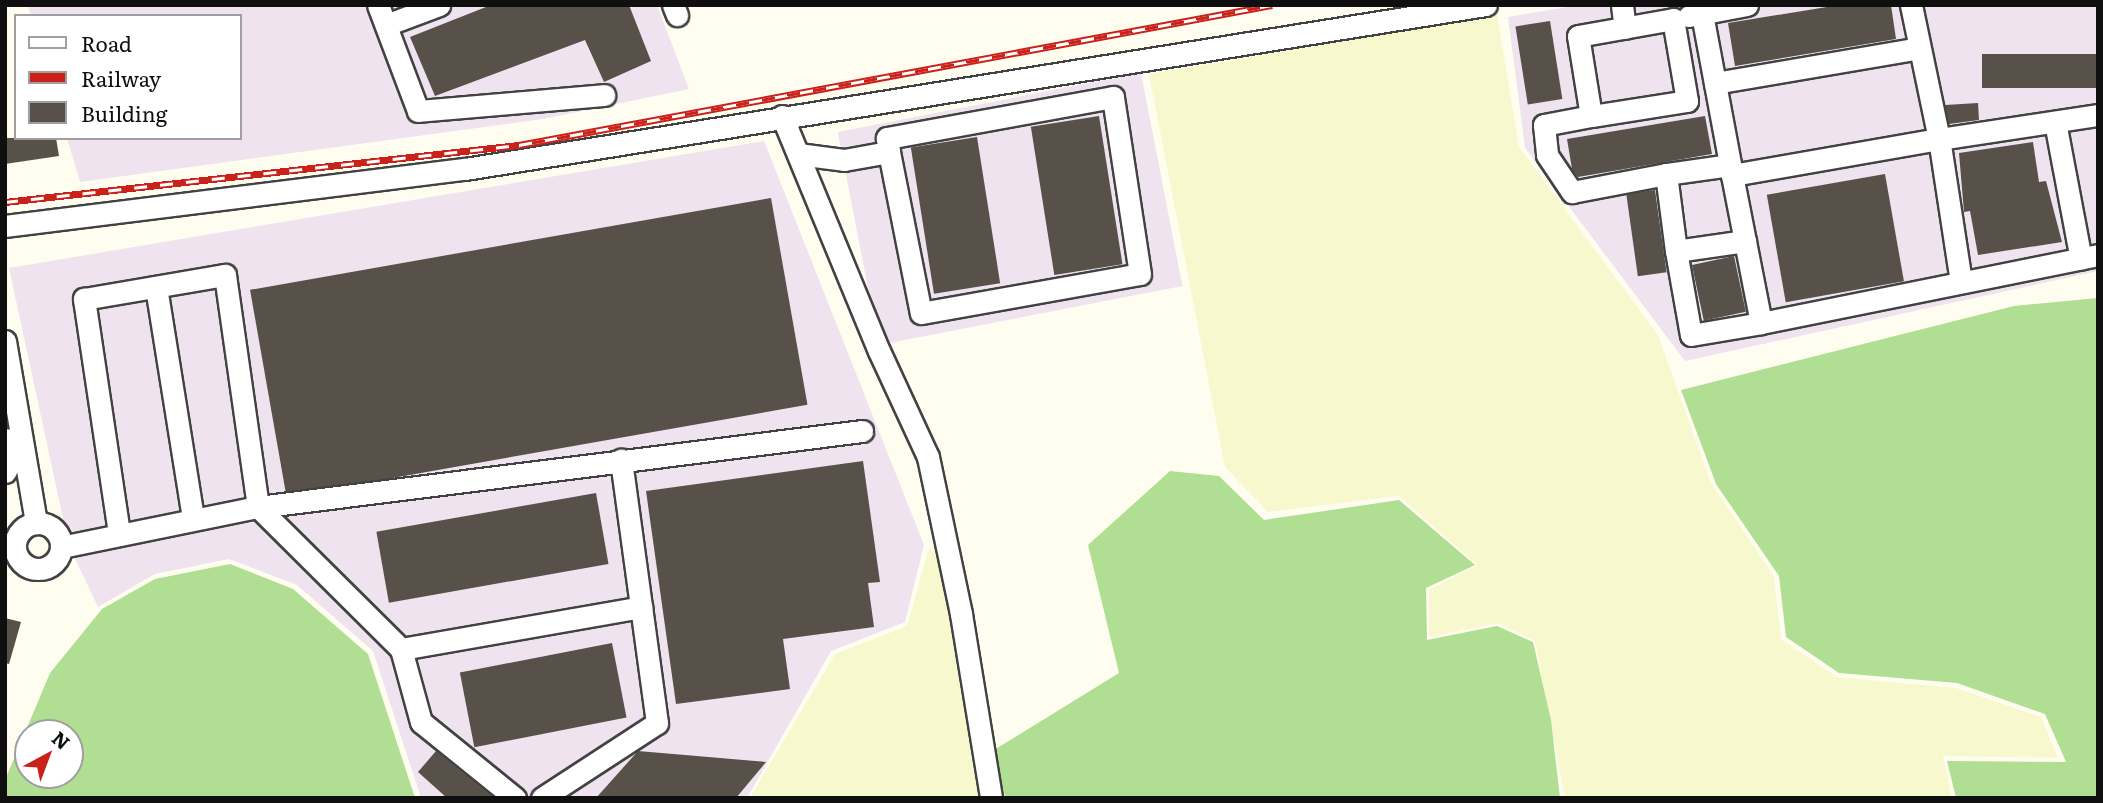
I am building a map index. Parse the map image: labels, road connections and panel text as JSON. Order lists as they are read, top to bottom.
{
  "legend": ["Road", "Railway", "Building"],
  "north": "top right"
}
